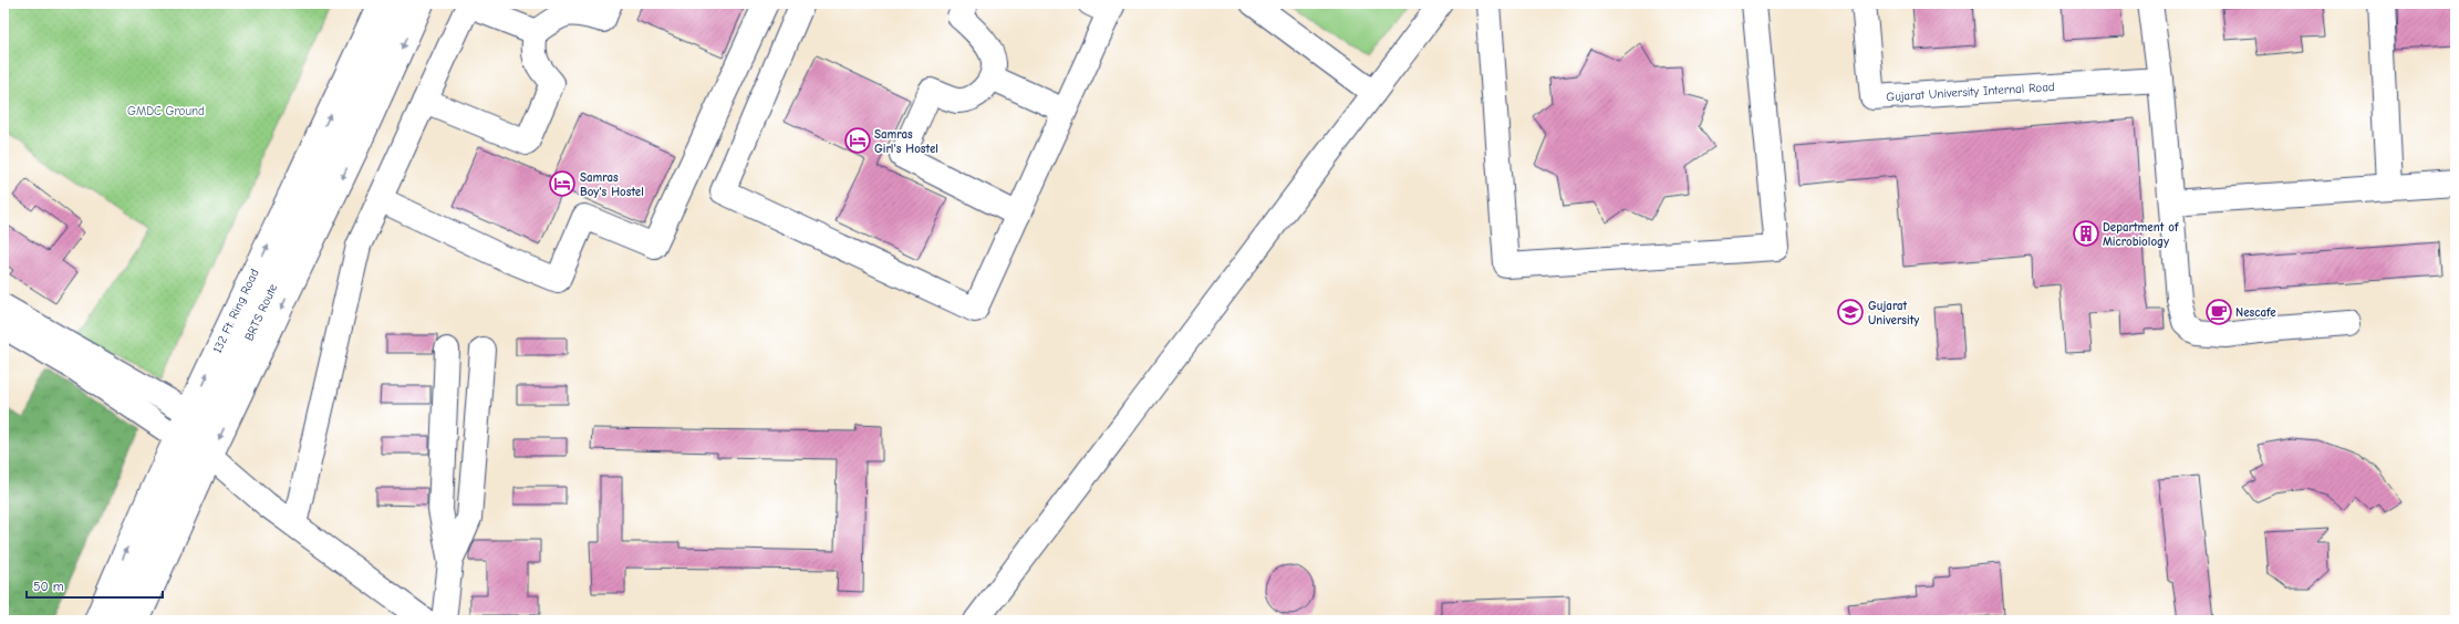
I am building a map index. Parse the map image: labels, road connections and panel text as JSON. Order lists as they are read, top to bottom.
{
  "streets": {
    "street": ["Gujarat University Internal Road", "132 Ft. Ring Road", "BRTS Route"]
  },
  "parks": ["GMDC Ground"],
  "places": {
    "hotel": ["Samras Girl's Hostel", "Samras Boy's Hostel"],
    "building": ["Department of Microbiology"],
    "school or university": ["Gujarat University"],
    "cafe": ["Nescafe"]
  },
  "scale_bar": "50 m"
}
